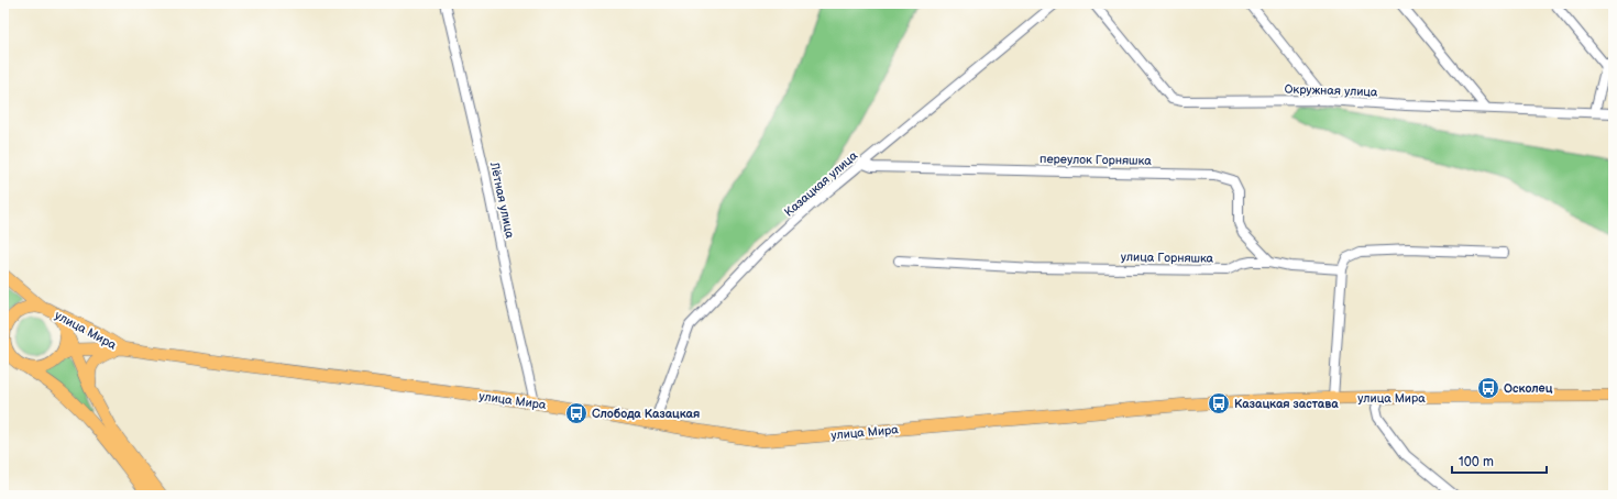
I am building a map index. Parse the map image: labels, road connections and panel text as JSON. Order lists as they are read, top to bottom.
{
  "streets": {
    "main road": ["улица Мира"],
    "street": [
      "Окружная улица",
      "переулок Горняшка",
      "Казацкая улица",
      "Лётная улица",
      "улица Горняшка"
    ]
  },
  "crossings": [
    ["переулок Горняшка", "Казацкая улица"],
    ["переулок Горняшка", "улица Горняшка"],
    ["Казацкая улица", "улица Мира"],
    ["Лётная улица", "улица Мира"]
  ],
  "places": {
    "bus stop": ["Осколец", "Казацкая застава", "Слобода Казацкая"]
  },
  "scale_bar": "100 m"
}
